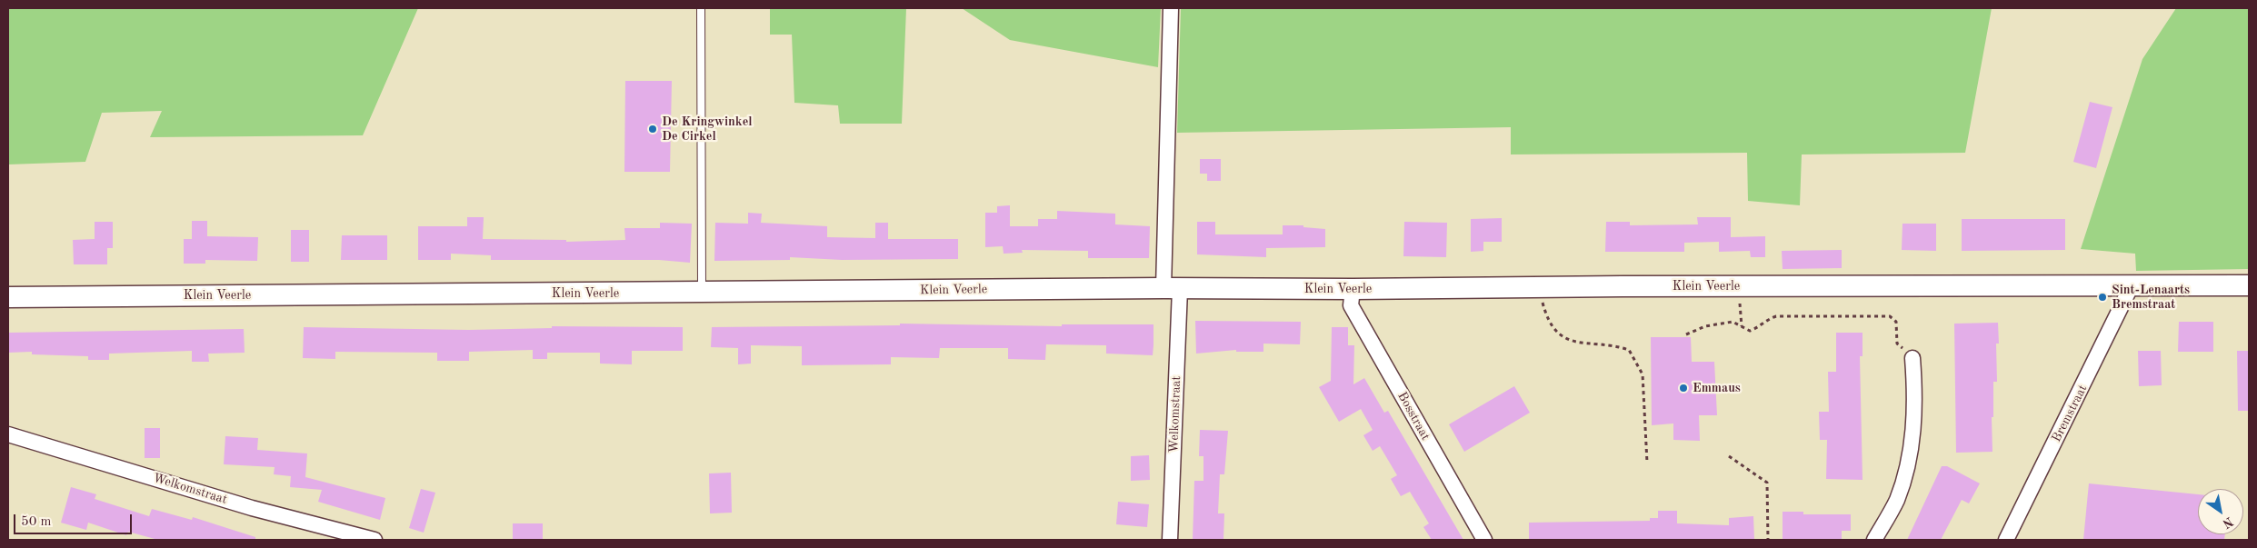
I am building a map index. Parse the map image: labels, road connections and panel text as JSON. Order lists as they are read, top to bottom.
{
  "streets": {
    "main road": ["Klein Veerle"],
    "street": ["Bremstraat", "Welkomstraat", "Bosstraat"]
  },
  "crossings": [
    ["Klein Veerle", "Bremstraat"],
    ["Klein Veerle", "Welkomstraat"],
    ["Klein Veerle", "Bosstraat"]
  ],
  "places": ["De Kringwinkel De Cirkel", "Sint-Lenaarts Bremstraat", "Emmaus"],
  "scale_bar": "50 m",
  "north": "bottom right"
}
